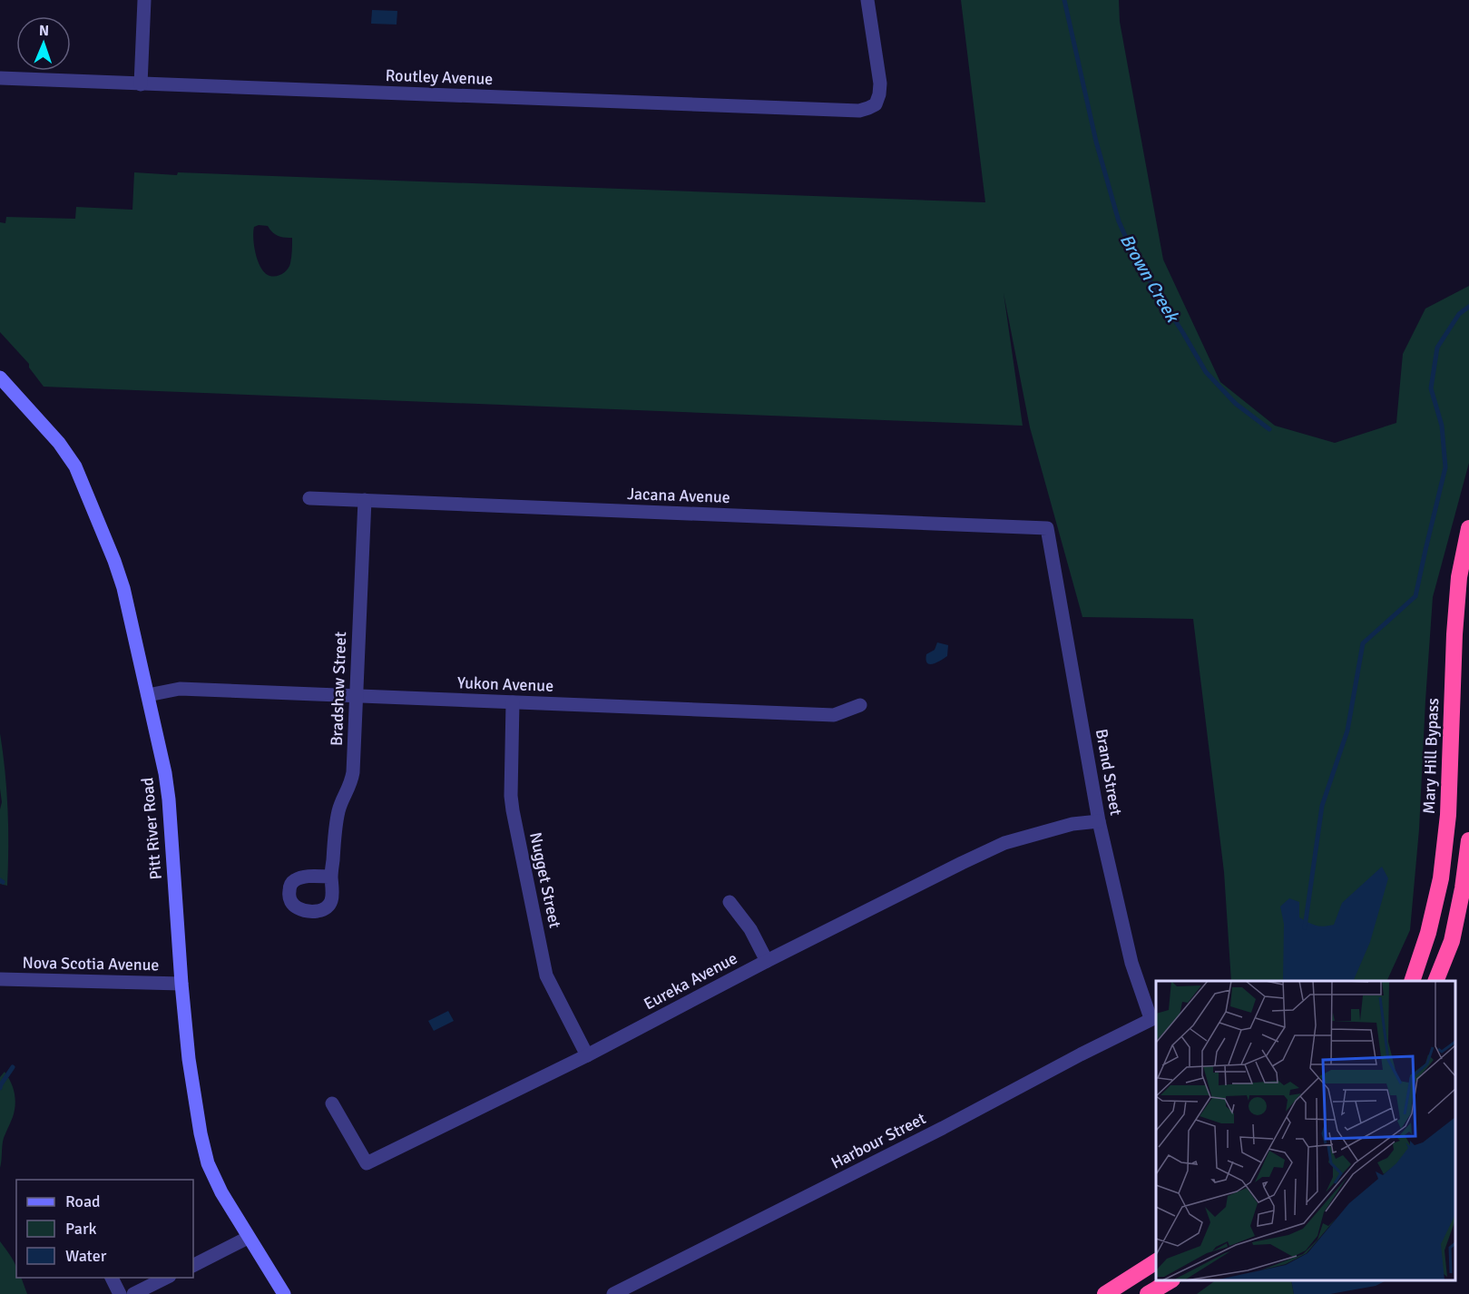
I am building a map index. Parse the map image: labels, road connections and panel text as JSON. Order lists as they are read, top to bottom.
{
  "streets": {
    "highway": ["Mary Hill Bypass"],
    "main road": ["Pitt River Road"],
    "street": [
      "Routley Avenue",
      "Jacana Avenue",
      "Yukon Avenue",
      "Bradshaw Street",
      "Brand Street",
      "Nugget Street",
      "Nova Scotia Avenue",
      "Eureka Avenue",
      "Harbour Street"
    ]
  },
  "crossings": [
    ["Jacana Avenue", "Bradshaw Street"],
    ["Jacana Avenue", "Brand Street"],
    ["Yukon Avenue", "Bradshaw Street"],
    ["Yukon Avenue", "Pitt River Road"],
    ["Yukon Avenue", "Nugget Street"],
    ["Brand Street", "Eureka Avenue"],
    ["Brand Street", "Harbour Street"],
    ["Pitt River Road", "Nova Scotia Avenue"],
    ["Nugget Street", "Eureka Avenue"]
  ],
  "water": ["Brown Creek"],
  "legend": ["Road", "Park", "Water"],
  "north": "top"
}
